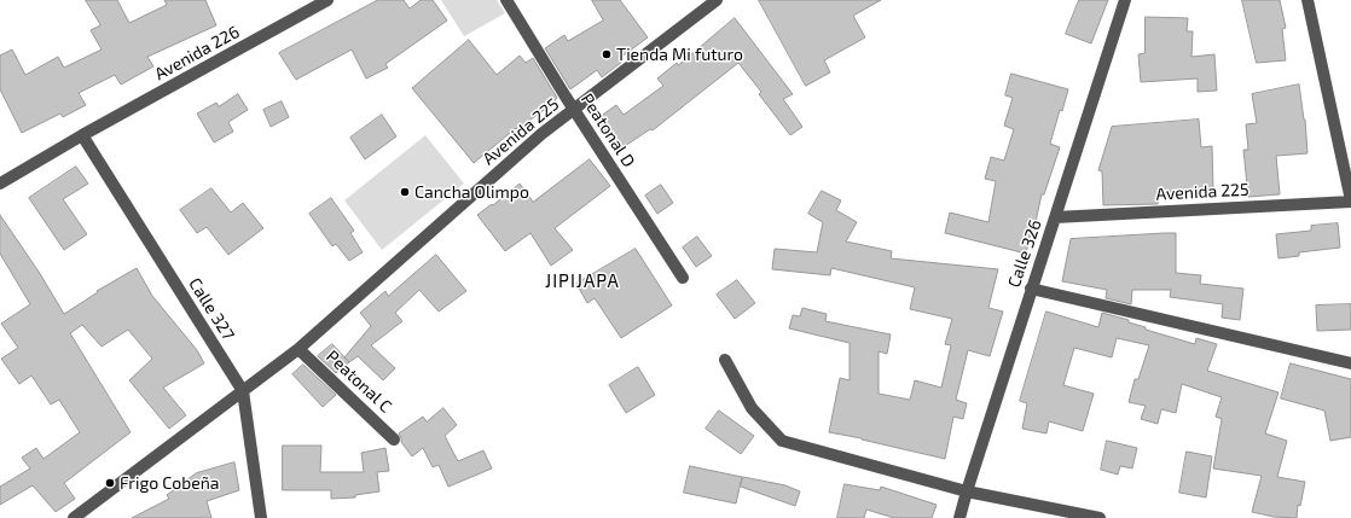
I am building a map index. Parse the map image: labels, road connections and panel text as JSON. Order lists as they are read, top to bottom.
{
  "streets": {
    "street": [
      "Avenida 226",
      "Peatonal D",
      "Avenida 225",
      "Calle 326",
      "Calle 327",
      "Peatonal C"
    ]
  },
  "crossings": [
    ["Avenida 226", "Calle 327"],
    ["Peatonal D", "Avenida 225"],
    ["Avenida 225", "Calle 326"],
    ["Avenida 225", "Calle 327"],
    ["Avenida 225", "Peatonal C"]
  ],
  "districts": ["JIPIJAPA"],
  "places": ["Tienda Mi futuro", "Cancha Olimpo", "Frigo Cobeña"]
}
